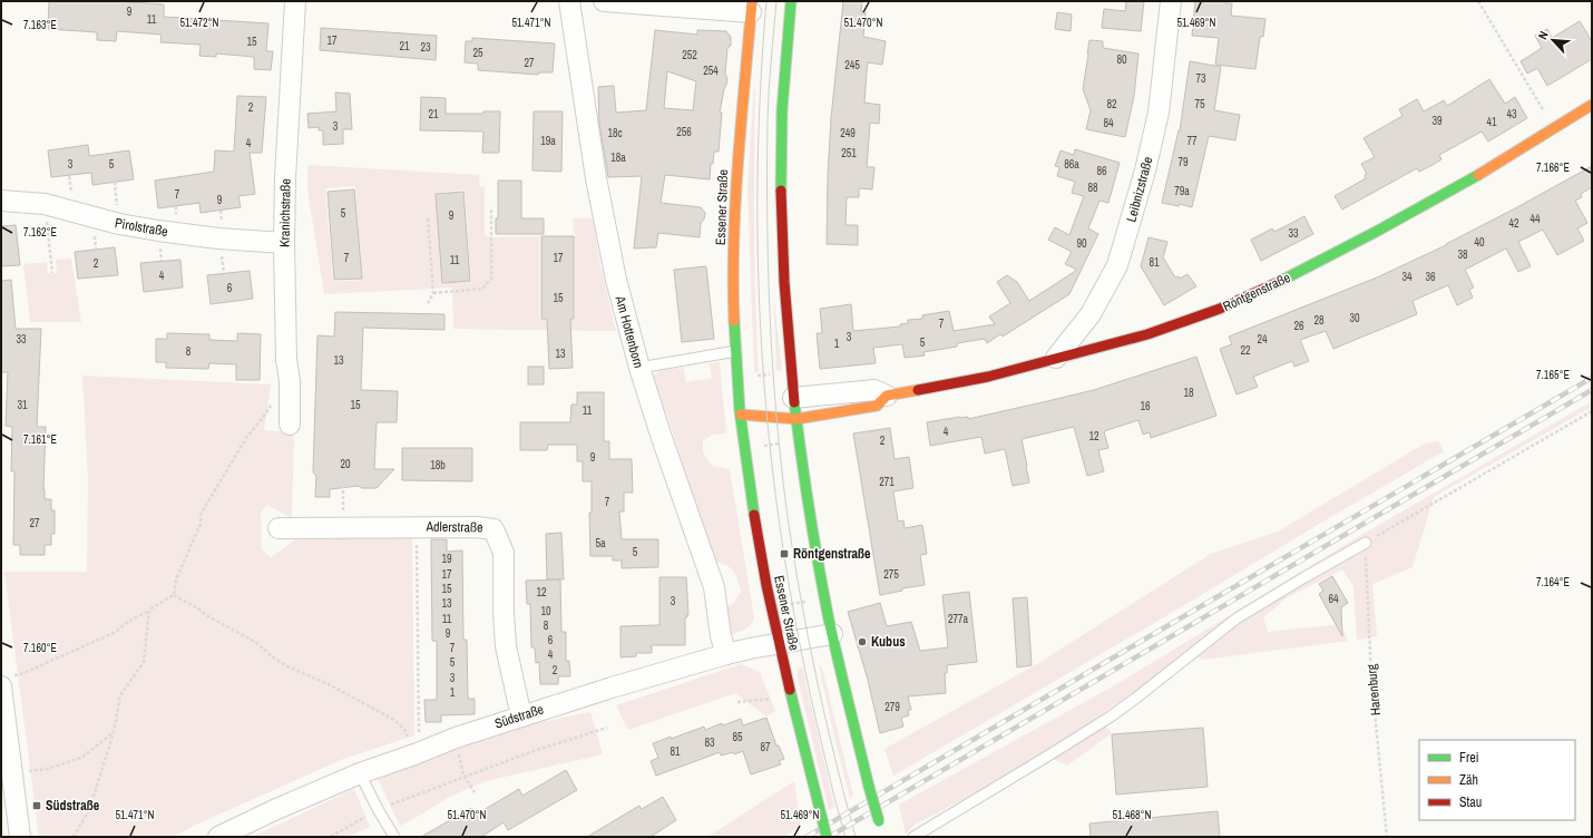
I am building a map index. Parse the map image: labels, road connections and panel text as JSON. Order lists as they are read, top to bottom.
{
  "streets": {
    "main road": ["Essener Straße", "Röntgenstraße"],
    "street": [
      "Leibnizstraße",
      "Kranichstraße",
      "Pirolstraße",
      "Am Hottenborn",
      "Adlerstraße",
      "Südstraße"
    ],
    "path": ["Harenburg"]
  },
  "crossings": [
    ["Leibnizstraße", "Röntgenstraße"],
    ["Essener Straße", "Südstraße"],
    ["Kranichstraße", "Pirolstraße"],
    ["Am Hottenborn", "Südstraße"],
    ["Adlerstraße", "Südstraße"]
  ],
  "places": {
    "transit": ["Röntgenstraße", "Südstraße"],
    "other": ["Kubus"]
  },
  "house_numbers": [
    "9",
    "11",
    "17",
    "15",
    "21",
    "23",
    "25",
    "252",
    "80",
    "27",
    "245",
    "254",
    "73",
    "82",
    "75",
    "2",
    "21",
    "43",
    "39",
    "41",
    "84",
    "3",
    "256",
    "18c",
    "249",
    "19a",
    "77",
    "4",
    "251",
    "18a",
    "79",
    "3",
    "5",
    "86a",
    "86",
    "88",
    "79a",
    "7",
    "9",
    "5",
    "9",
    "44",
    "42",
    "33",
    "40",
    "90",
    "38",
    "7",
    "17",
    "11",
    "81",
    "2",
    "4",
    "34",
    "36",
    "6",
    "15",
    "30",
    "28",
    "7",
    "26",
    "3",
    "33",
    "24",
    "5",
    "1",
    "22",
    "8",
    "13",
    "13",
    "18",
    "31",
    "15",
    "16",
    "11",
    "4",
    "12",
    "2",
    "9",
    "20",
    "18b",
    "271",
    "7",
    "27",
    "5a",
    "5",
    "19",
    "17",
    "275",
    "15",
    "12",
    "64",
    "3",
    "13",
    "10",
    "11",
    "277a",
    "8",
    "9",
    "6",
    "7",
    "4",
    "5",
    "2",
    "3",
    "1",
    "279",
    "85",
    "83",
    "87",
    "81"
  ],
  "legend": ["Frei", "Zäh", "Stau"],
  "north": "top left",
  "coordinates": [
    "51.472°N",
    "51.471°N",
    "51.470°N",
    "51.469°N",
    "7.163°E",
    "7.166°E",
    "7.162°E",
    "7.165°E",
    "7.161°E",
    "7.164°E",
    "7.160°E",
    "51.468°N"
  ]
}
